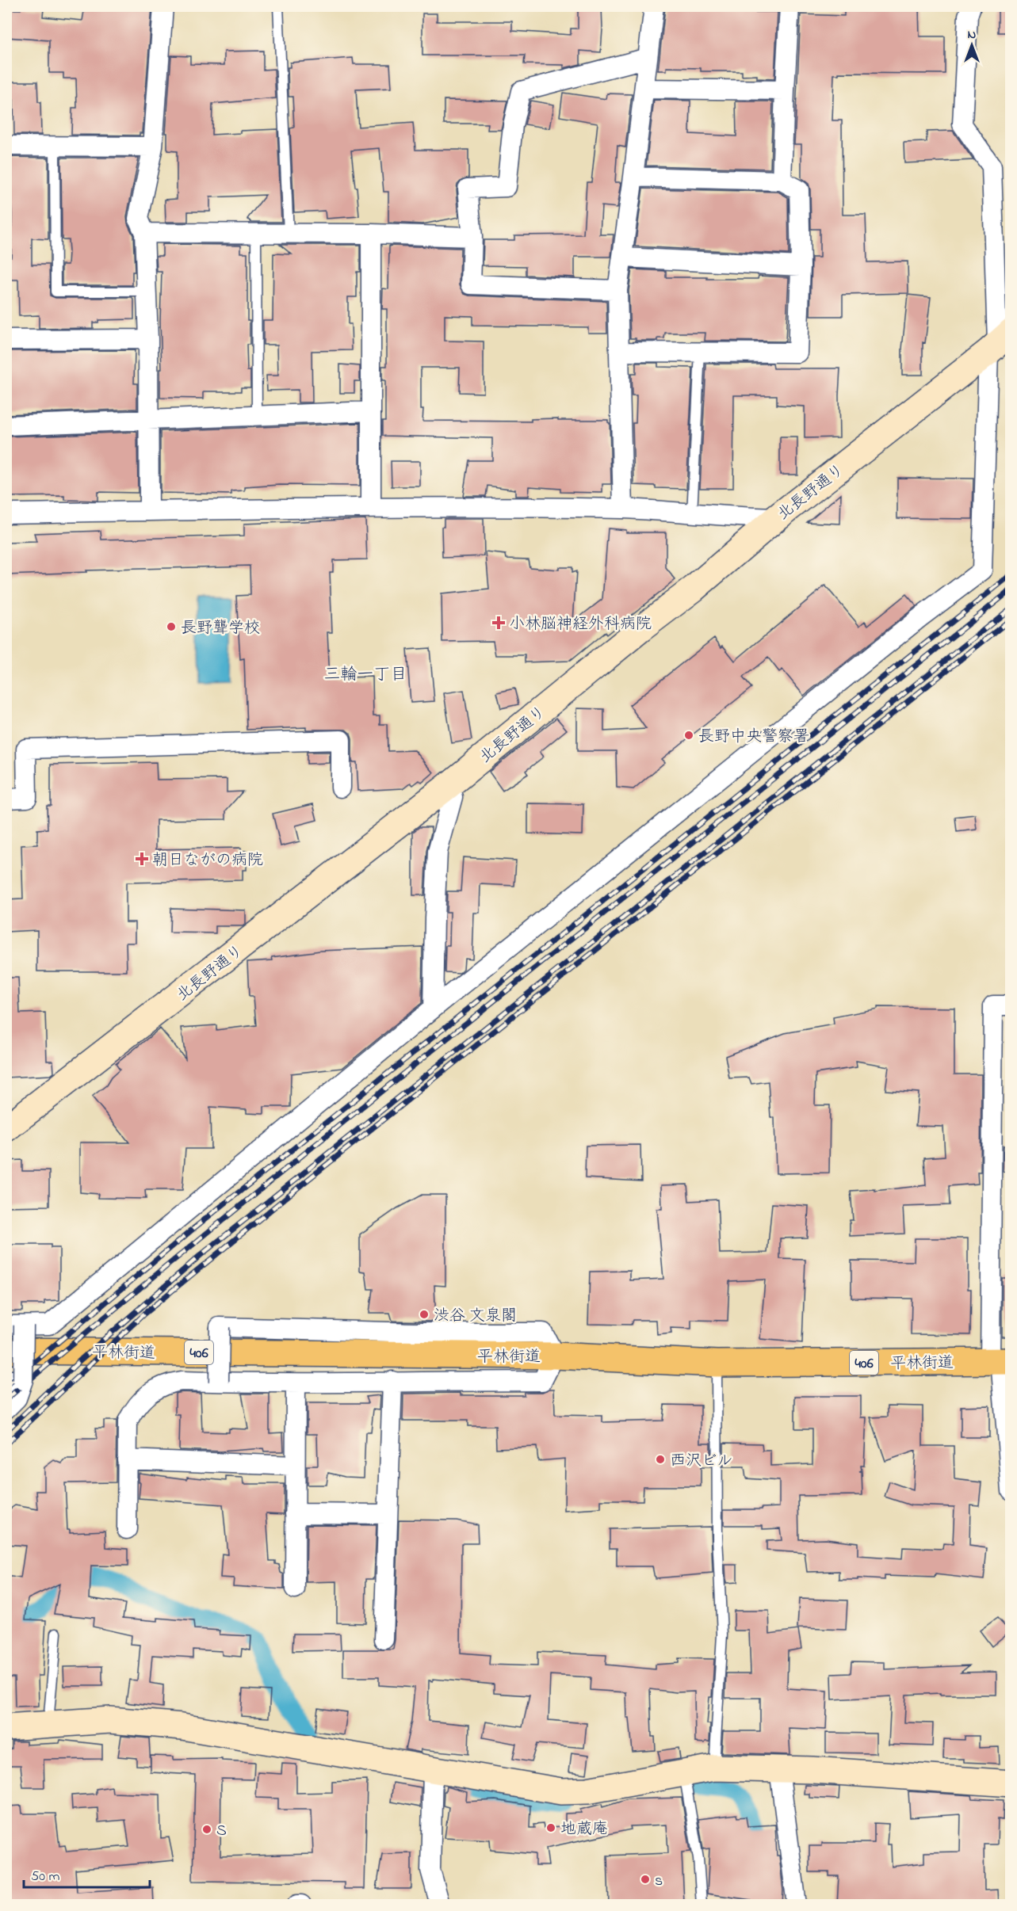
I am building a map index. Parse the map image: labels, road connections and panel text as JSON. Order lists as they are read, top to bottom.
{
  "streets": {
    "highway": ["平林街道", "406"],
    "street": ["北長野通り"]
  },
  "districts": ["三輪一丁目"],
  "places": {
    "health": ["小林脳神経外科病院", "朝日ながの病院"],
    "other": [
      "長野聾学校",
      "長野中央警察署",
      "渋谷 文泉閣",
      "西沢ビル",
      "地蔵庵",
      "S",
      "s"
    ]
  },
  "scale_bar": "50 m",
  "north": "top"
}
